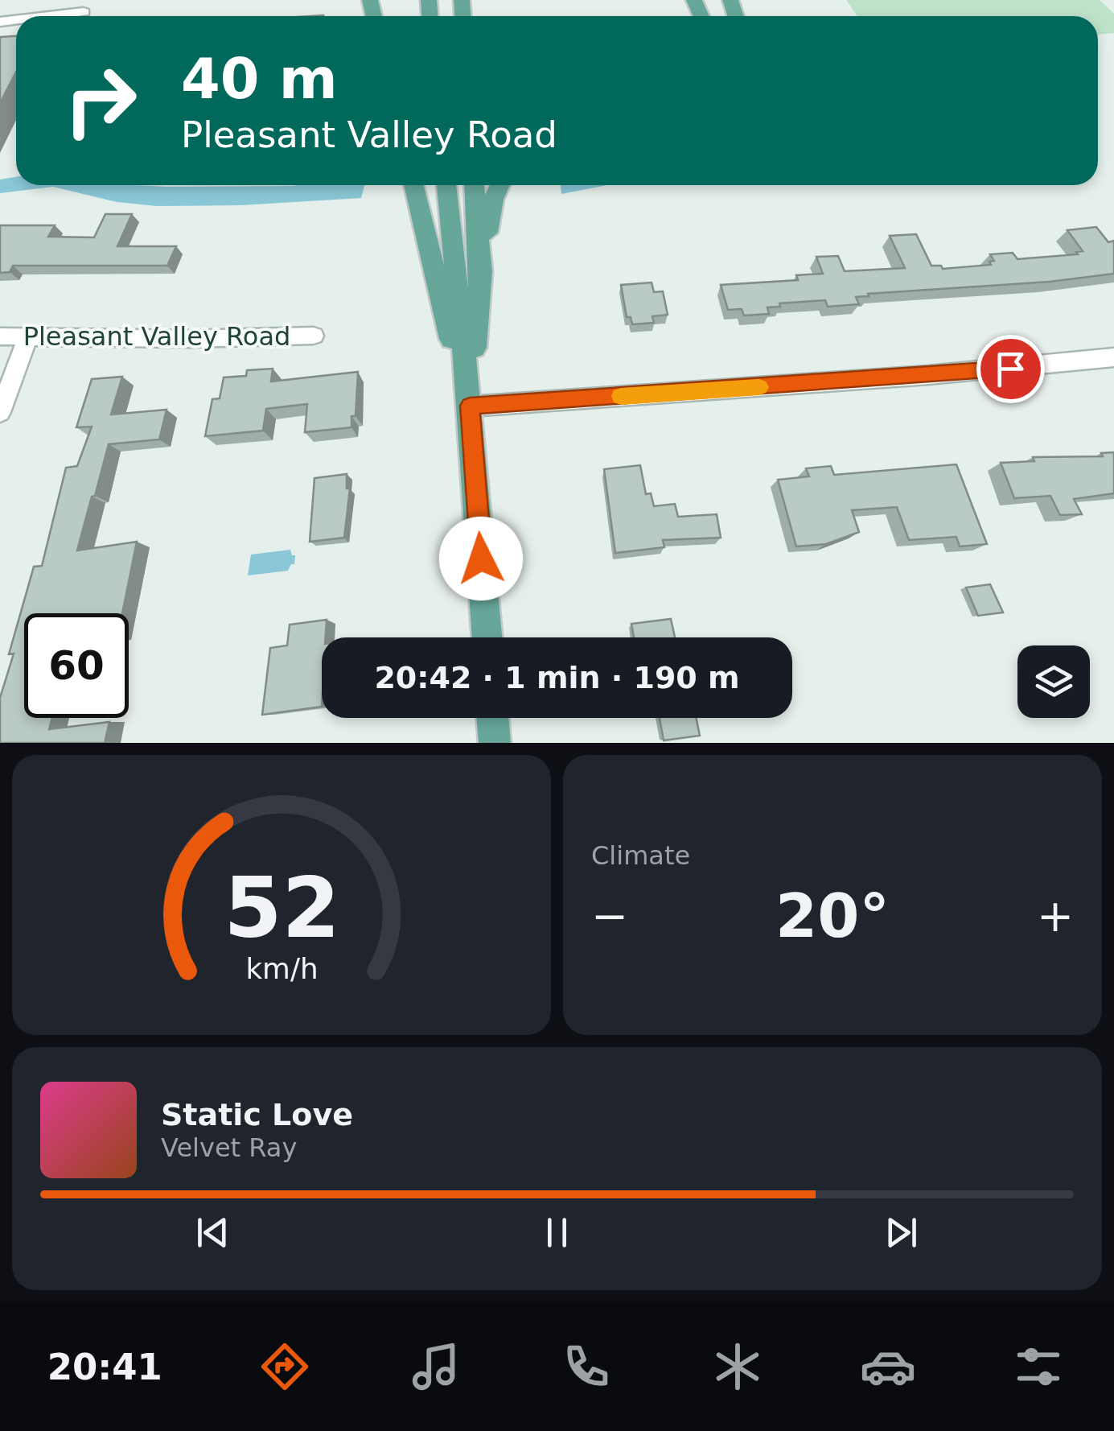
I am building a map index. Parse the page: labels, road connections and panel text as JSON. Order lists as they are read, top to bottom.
{
  "streets": {
    "street": ["Pleasant Valley Road"]
  },
  "page": {
    "turn": ["40 m", "Pleasant Valley Road"],
    "limit": "60",
    "trip": "20:42 · 1 min · 190 m",
    "tile": "Climate",
    "heat": ["−", "20°", "+"],
    "song": ["Static Love", "Velvet Ray"],
    "tabs": "20:41",
    "gauge": ["52", "km/h"]
  }
}
